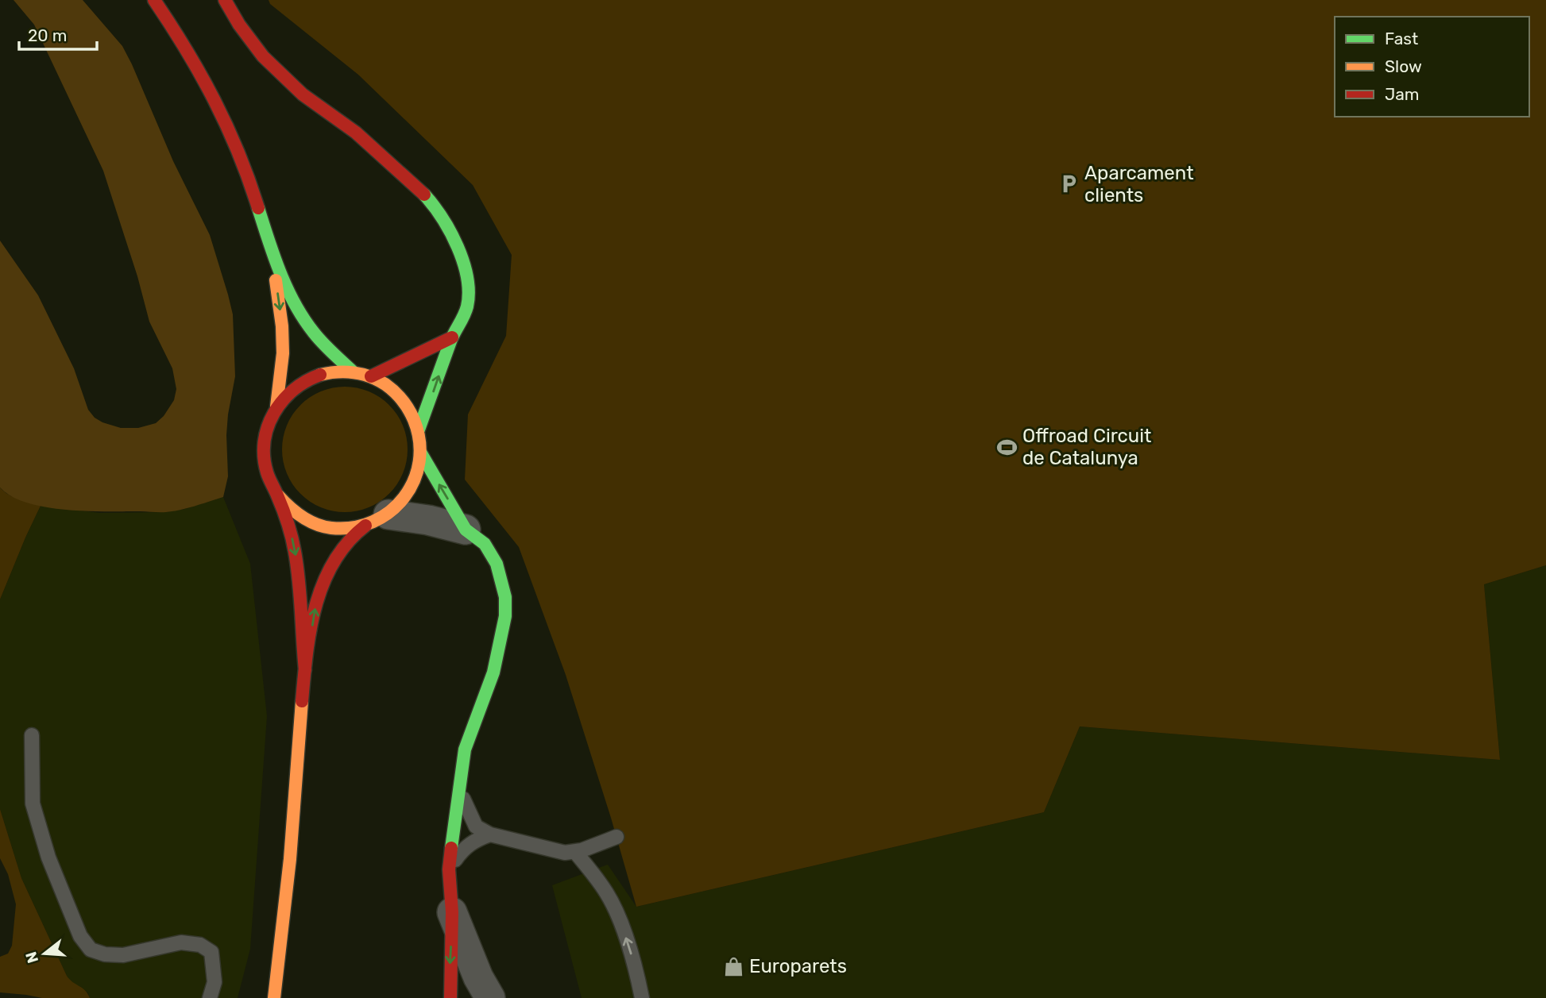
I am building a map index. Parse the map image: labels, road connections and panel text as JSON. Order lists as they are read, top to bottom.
{
  "places": {
    "parking": ["Aparcament clients"],
    "sports": ["Offroad Circuit de Catalunya"],
    "shop": ["Europarets"]
  },
  "legend": ["Fast", "Slow", "Jam"],
  "scale_bar": "20 m",
  "north": "left"
}
